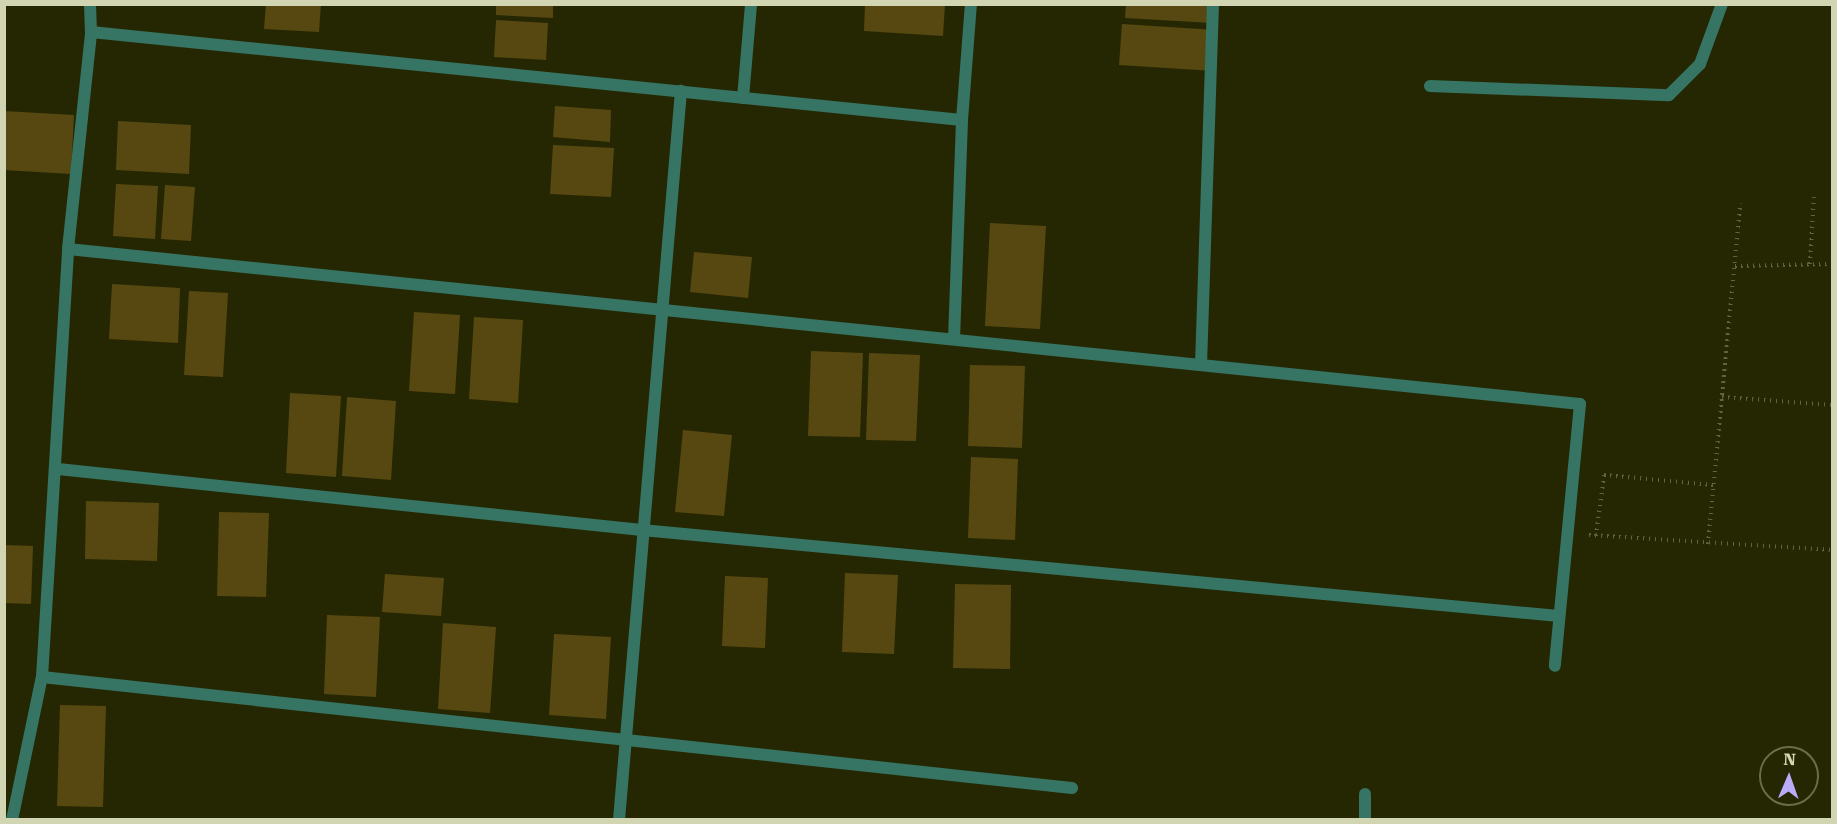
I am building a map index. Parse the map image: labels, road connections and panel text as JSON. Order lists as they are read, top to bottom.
{
  "north": "top"
}
